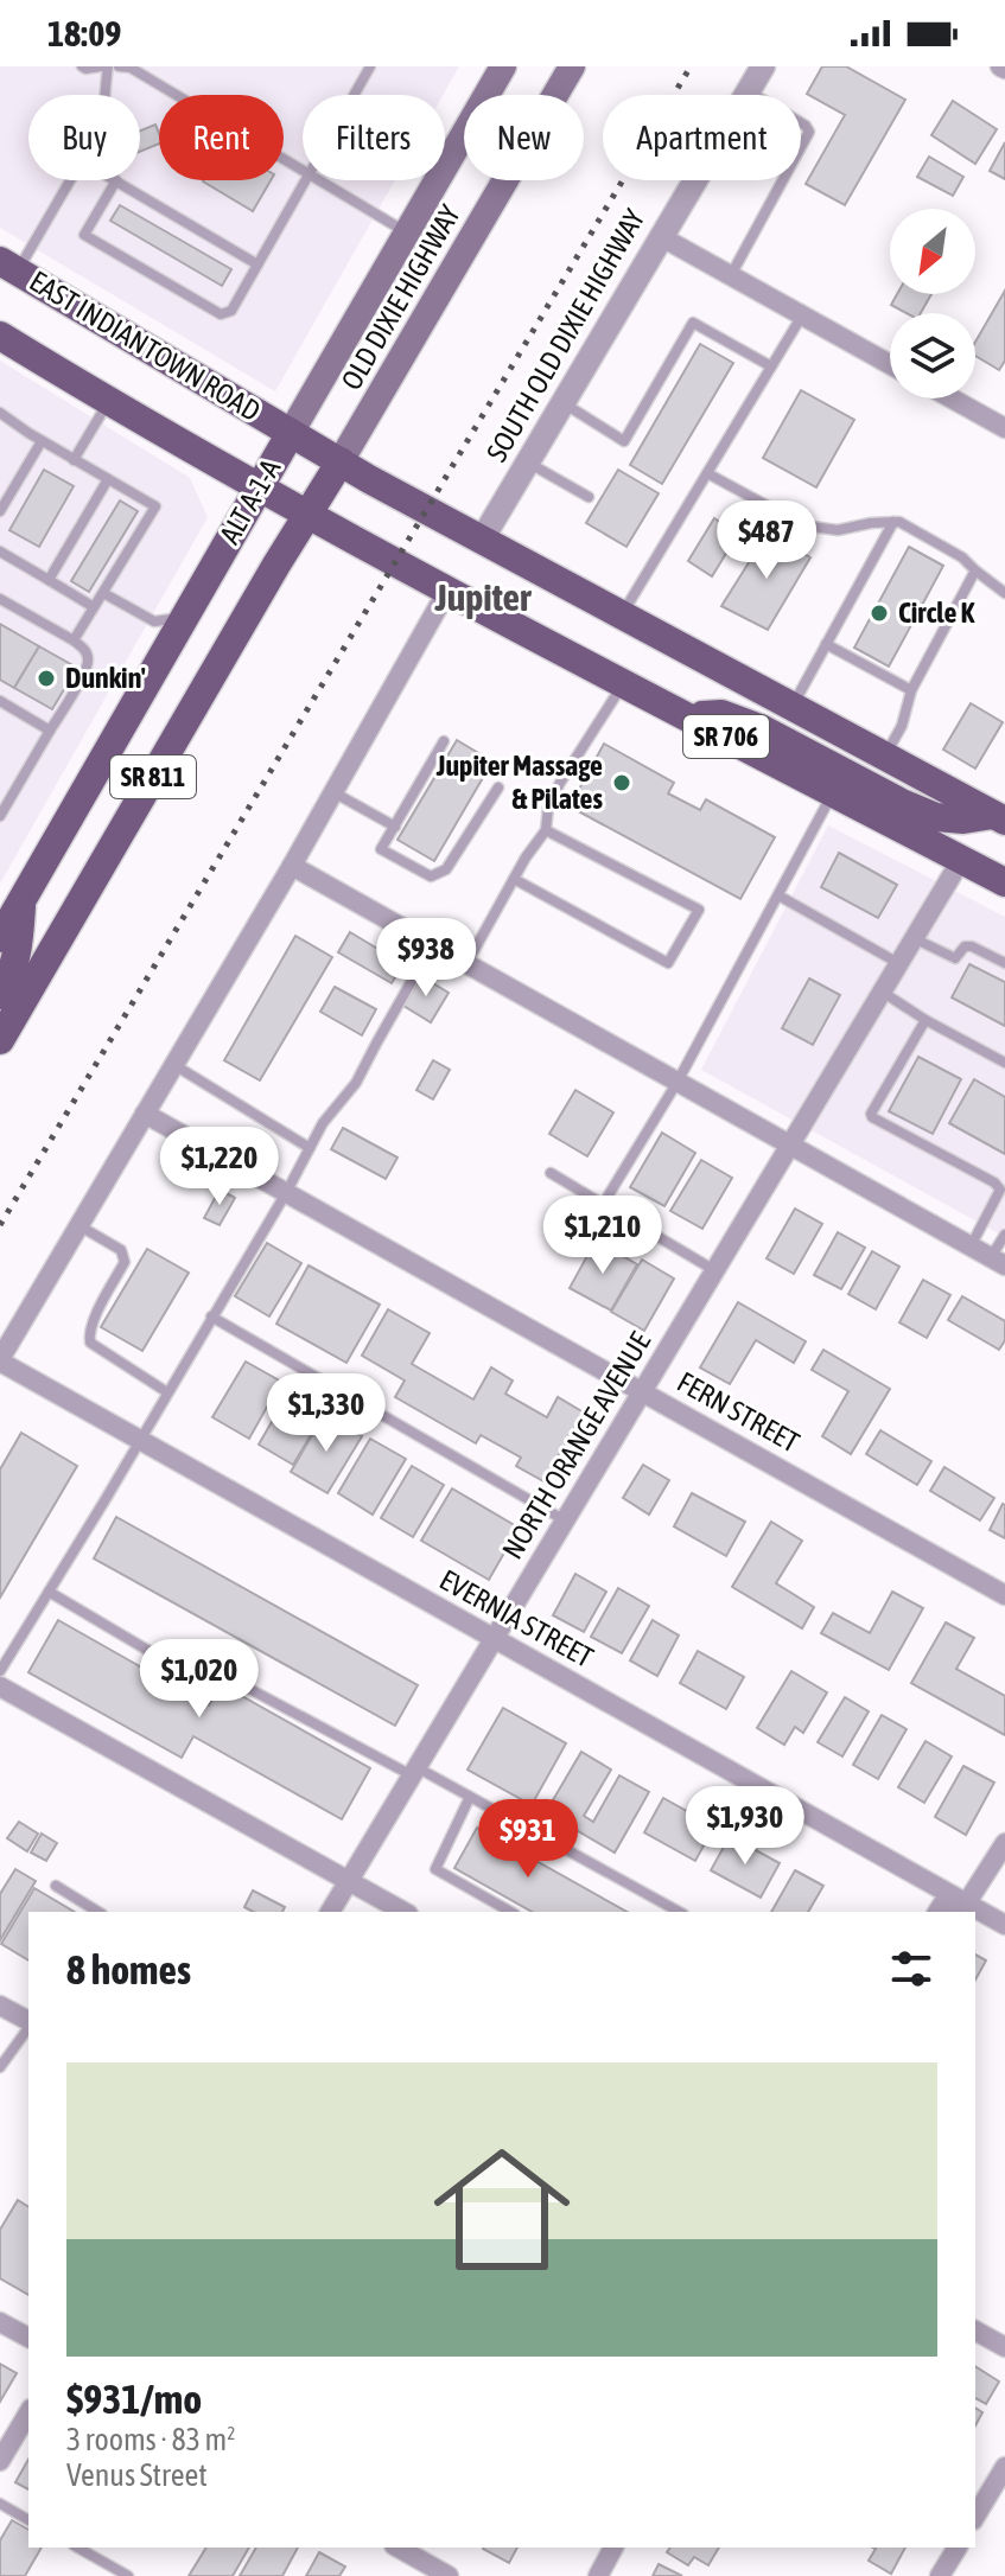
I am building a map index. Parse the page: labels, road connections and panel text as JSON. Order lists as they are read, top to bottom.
{
  "streets": {
    "main road": [
      "OLD DIXIE HIGHWAY",
      "EAST INDIANTOWN ROAD",
      "ALT A-1-A",
      "SR 706",
      "SR 811"
    ],
    "street": [
      "SOUTH OLD DIXIE HIGHWAY",
      "FERN STREET",
      "NORTH ORANGE AVENUE",
      "EVERNIA STREET"
    ]
  },
  "crossings": [
    ["OLD DIXIE HIGHWAY", "ALT A-1-A"],
    ["OLD DIXIE HIGHWAY", "SR 706"],
    ["SOUTH OLD DIXIE HIGHWAY", "SR 706"],
    ["EAST INDIANTOWN ROAD", "ALT A-1-A"],
    ["EAST INDIANTOWN ROAD", "SR 706"],
    ["ALT A-1-A", "SR 706"],
    ["SR 706", "NORTH ORANGE AVENUE"],
    ["FERN STREET", "NORTH ORANGE AVENUE"],
    ["NORTH ORANGE AVENUE", "EVERNIA STREET"]
  ],
  "districts": ["Jupiter"],
  "places": ["Circle K", "Dunkin'", "Jupiter Massage & Pilates"],
  "north": "bottom left",
  "page": {
    "status": "18:09",
    "chip": [
      "Buy",
      "Rent",
      "Filters",
      "New",
      "Apartment"
    ],
    "price": [
      "$487",
      "$938",
      "$1,220",
      "$1,210",
      "$1,330",
      "$1,020",
      "$1,930",
      "$931"
    ],
    "heading": "8 homes",
    "list": [
      {
        "name": "$931/mo",
        "note": "3 rooms · 83 m² · Venus Street"
      }
    ]
  }
}
